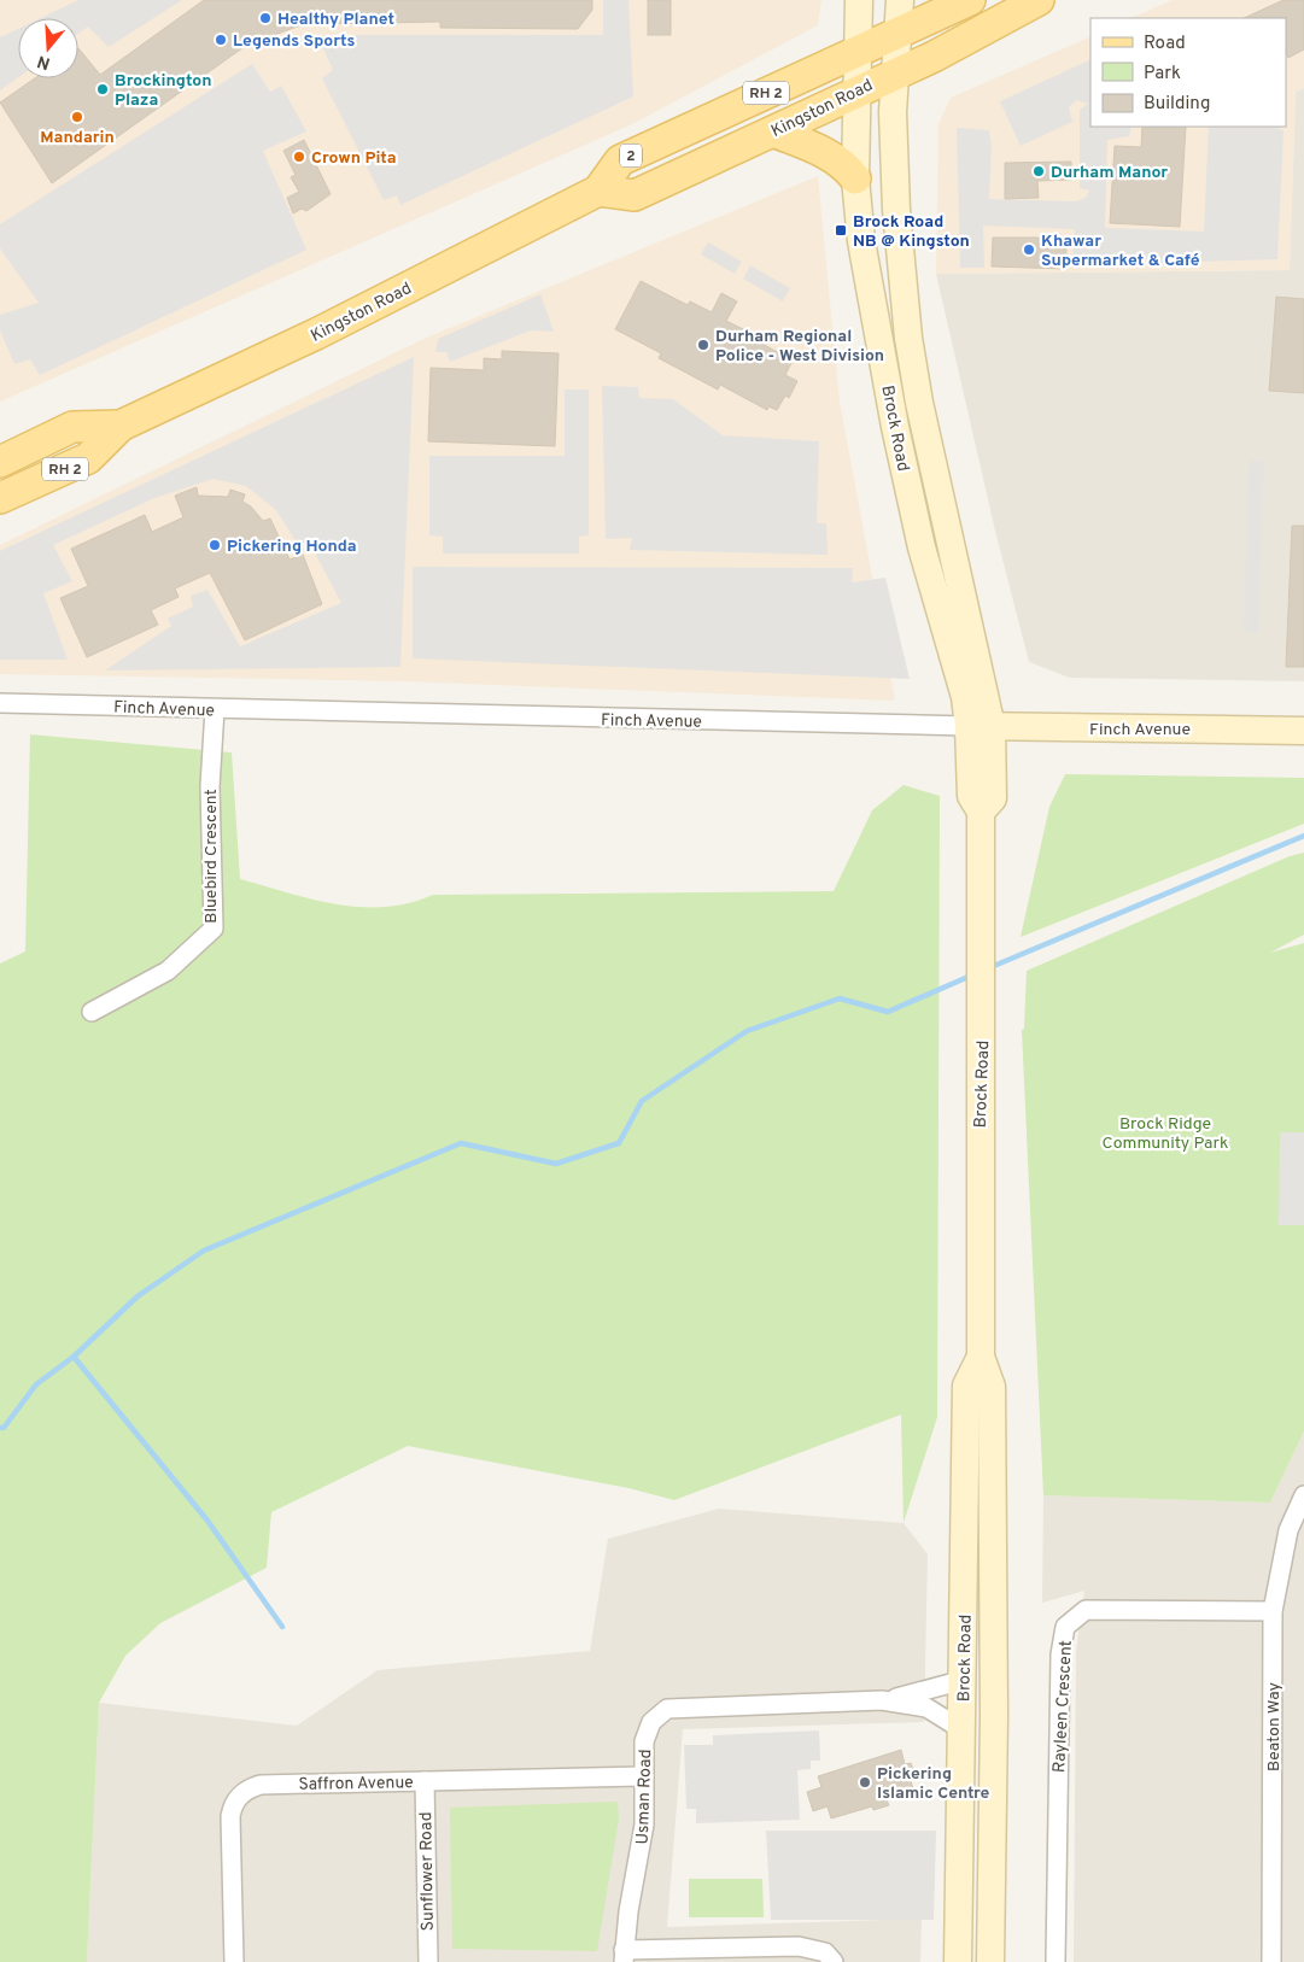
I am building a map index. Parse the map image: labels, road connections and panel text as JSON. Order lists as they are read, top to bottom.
{
  "streets": {
    "main road": [
      "RH 2",
      "Kingston Road",
      "2",
      "Brock Road",
      "Finch Avenue"
    ],
    "street": [
      "Bluebird Crescent",
      "Rayleen Crescent",
      "Beaton Way",
      "Saffron Avenue",
      "Usman Road",
      "Sunflower Road"
    ]
  },
  "crossings": [
    ["Kingston Road", "Brock Road"],
    ["Brock Road", "Finch Avenue"],
    ["Brock Road", "Usman Road"],
    ["Finch Avenue", "Bluebird Crescent"],
    ["Rayleen Crescent", "Beaton Way"],
    ["Saffron Avenue", "Usman Road"],
    ["Saffron Avenue", "Sunflower Road"]
  ],
  "parks": ["Brock Ridge Community Park"],
  "places": {
    "other": [
      "Healthy Planet",
      "Legends Sports",
      "Brockington Plaza",
      "Mandarin",
      "Crown Pita",
      "Durham Manor",
      "Khawar Supermarket & Café",
      "Durham Regional Police - West Division",
      "Pickering Honda",
      "Pickering Islamic Centre"
    ],
    "transit": ["Brock Road NB @ Kingston"]
  },
  "legend": ["Road", "Park", "Building"],
  "north": "bottom"
}
